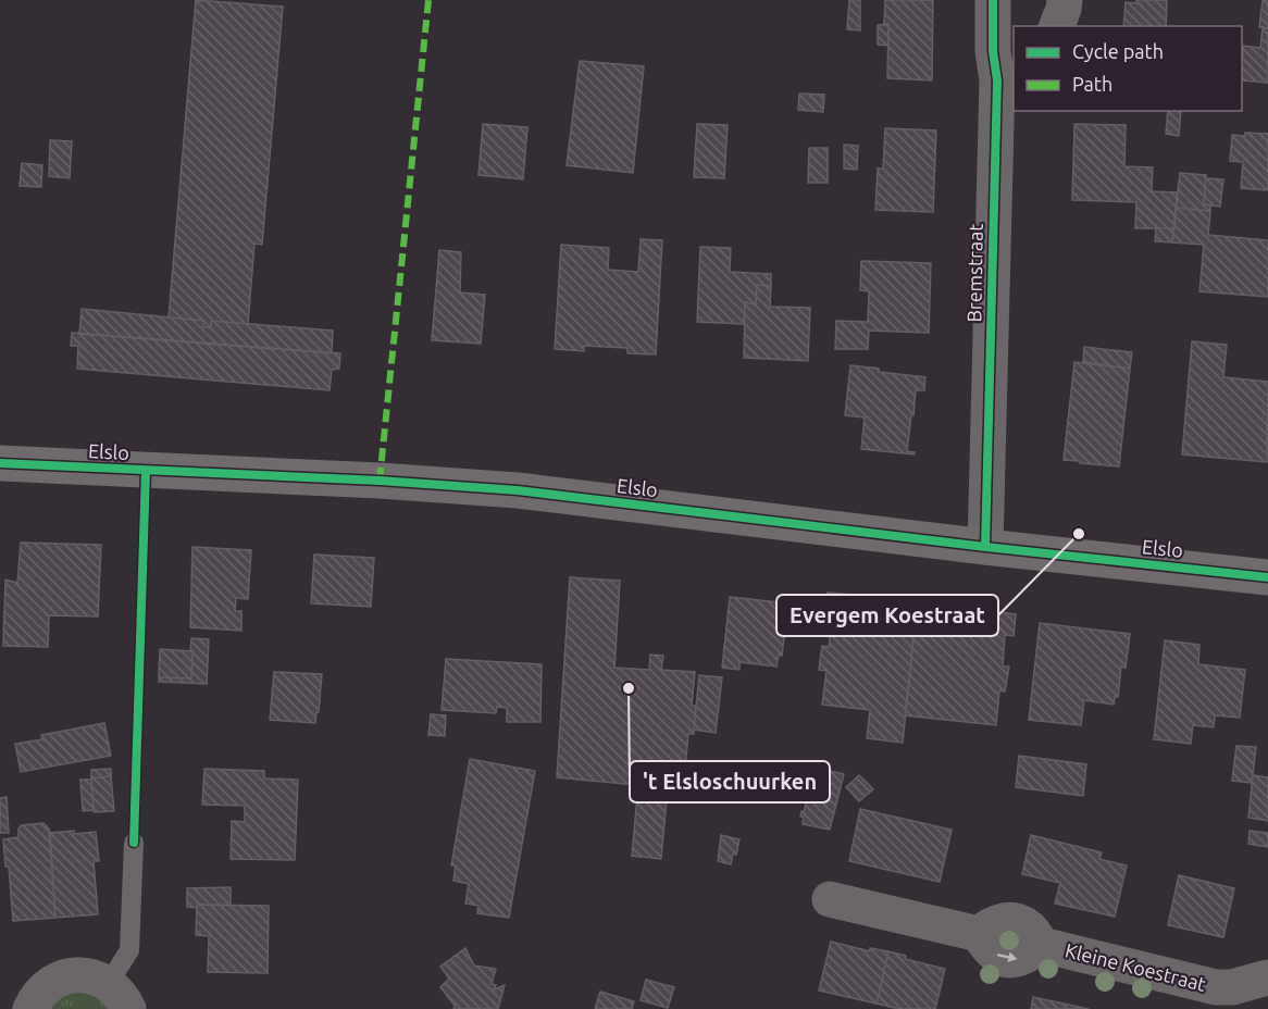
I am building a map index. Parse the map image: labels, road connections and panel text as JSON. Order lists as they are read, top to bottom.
{
  "streets": {
    "street": ["Bremstraat", "Elslo", "Kleine Koestraat"]
  },
  "crossings": [
    ["Bremstraat", "Elslo"]
  ],
  "places": ["Evergem Koestraat", "'t Elsloschuurken"],
  "legend": ["Cycle path", "Path"]
}
